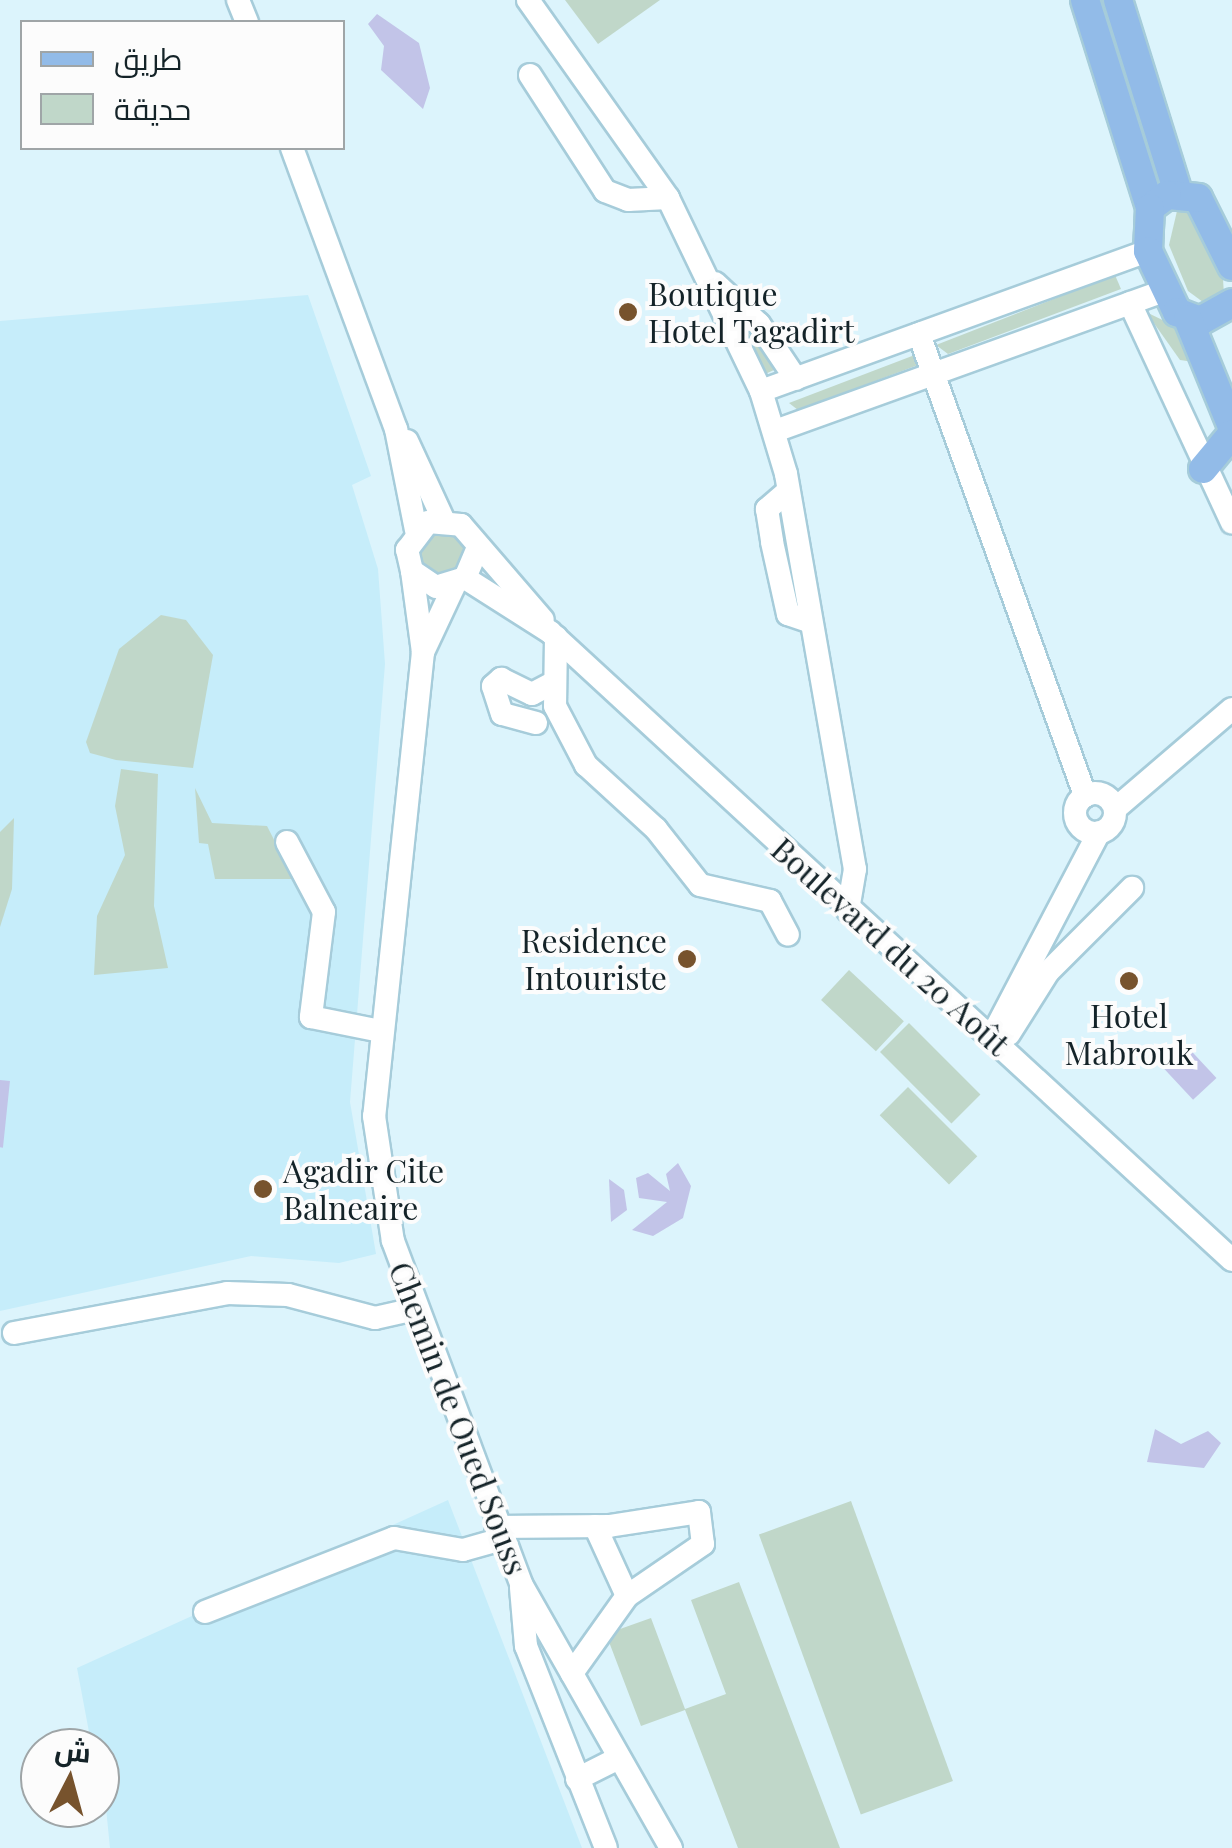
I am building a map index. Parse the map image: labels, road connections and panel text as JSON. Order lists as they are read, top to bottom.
{
  "streets": {
    "street": ["Boulevard du 20 Août", "Chemin de Oued Souss"]
  },
  "crossings": [
    ["Boulevard du 20 Août", "Chemin de Oued Souss"]
  ],
  "places": [
    "Boutique Hotel Tagadirt",
    "Residence Intouriste",
    "Hotel Mabrouk",
    "Agadir Cite Balneaire"
  ],
  "legend": ["طريق", "حديقة"],
  "north": "top"
}
